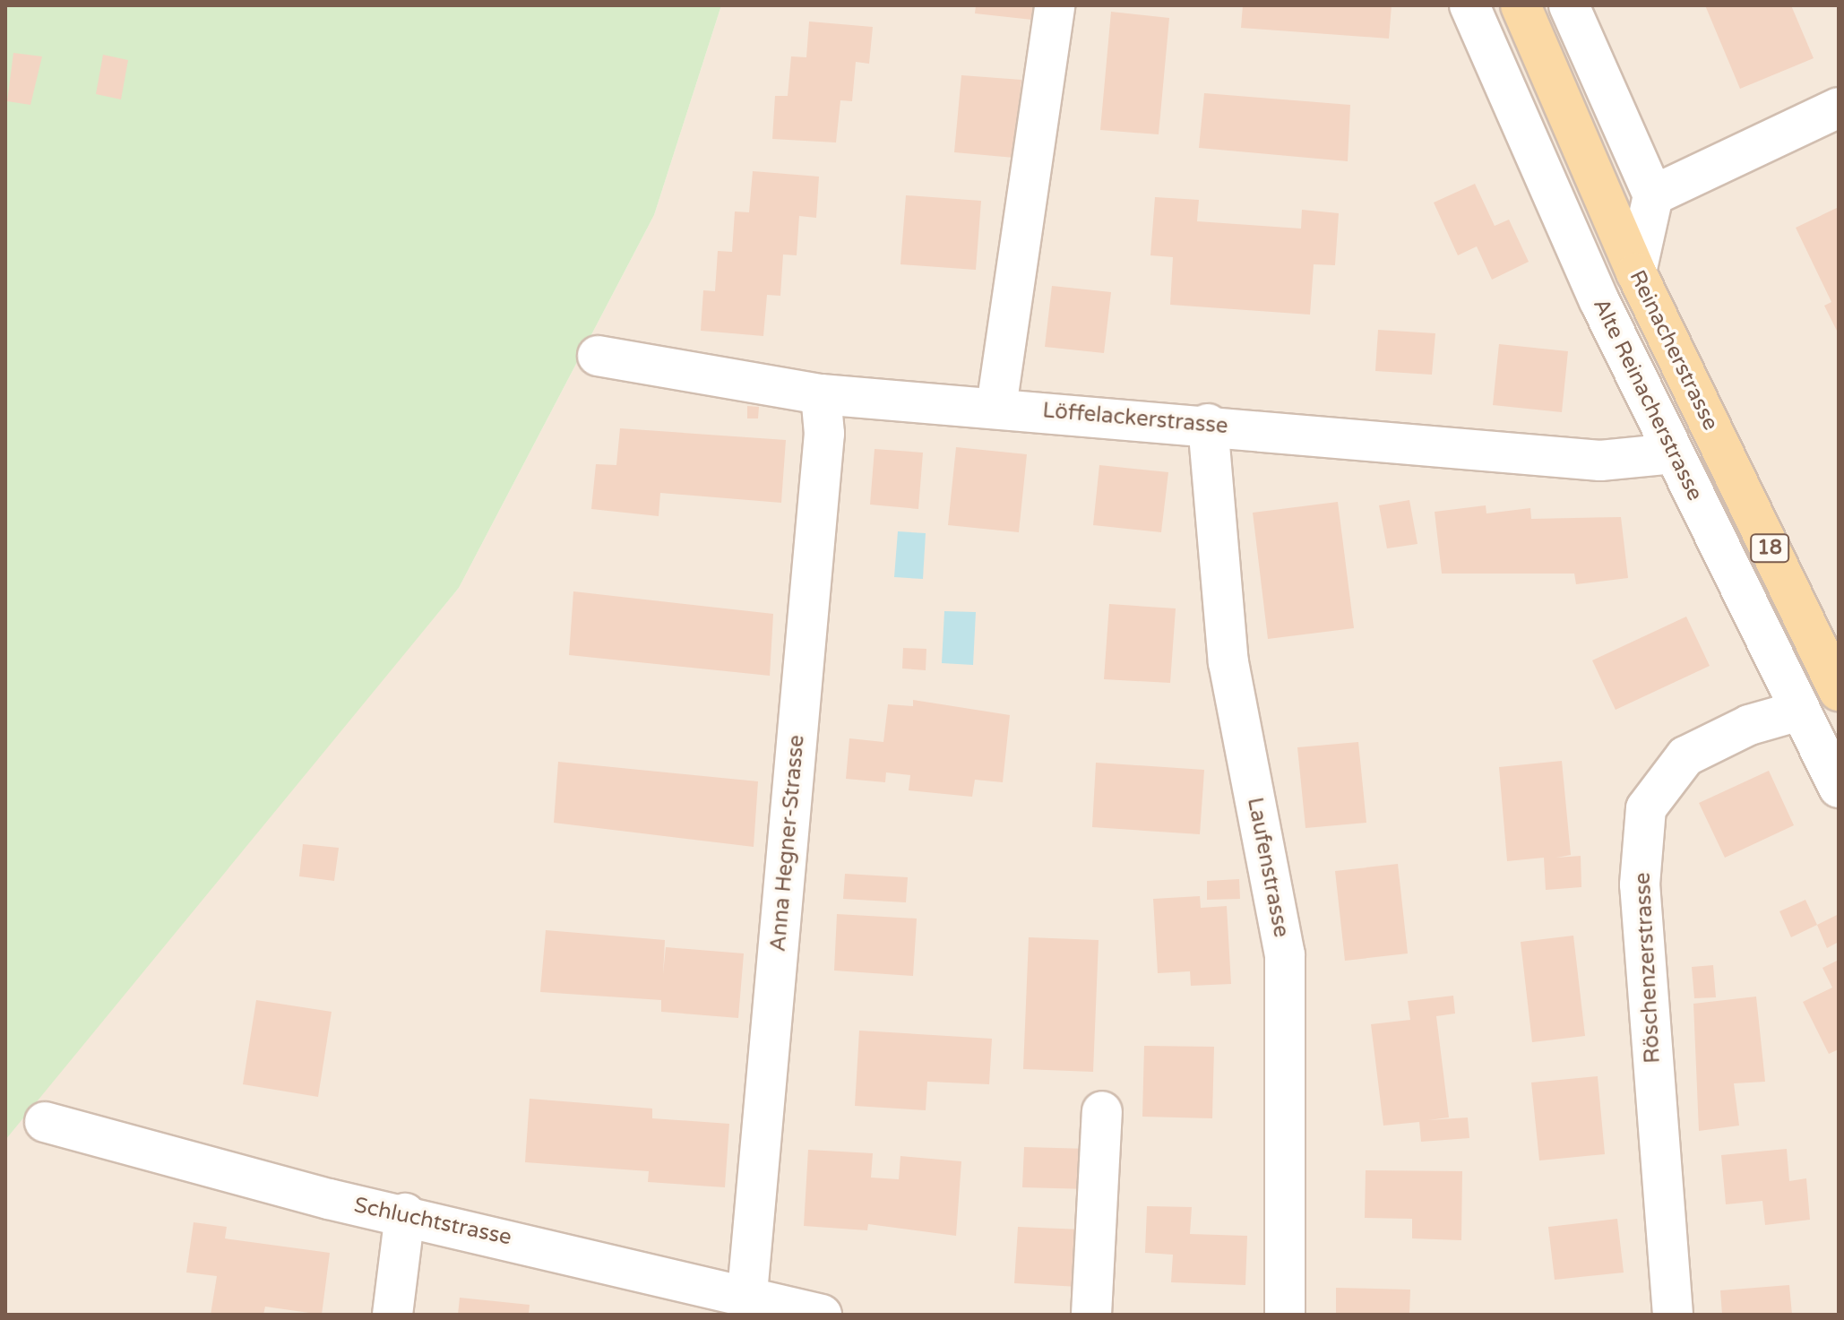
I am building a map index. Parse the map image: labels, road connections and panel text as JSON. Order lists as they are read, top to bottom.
{
  "streets": {
    "main road": ["Reinacherstrasse", "18"],
    "street": [
      "Alte Reinacherstrasse",
      "Löffelackerstrasse",
      "Anna Hegner-Strasse",
      "Laufenstrasse",
      "Röschenzerstrasse",
      "Schluchtstrasse"
    ]
  },
  "crossings": [
    ["Alte Reinacherstrasse", "Löffelackerstrasse"],
    ["Alte Reinacherstrasse", "Röschenzerstrasse"],
    ["Löffelackerstrasse", "Anna Hegner-Strasse"],
    ["Löffelackerstrasse", "Laufenstrasse"],
    ["Anna Hegner-Strasse", "Schluchtstrasse"]
  ]
}
